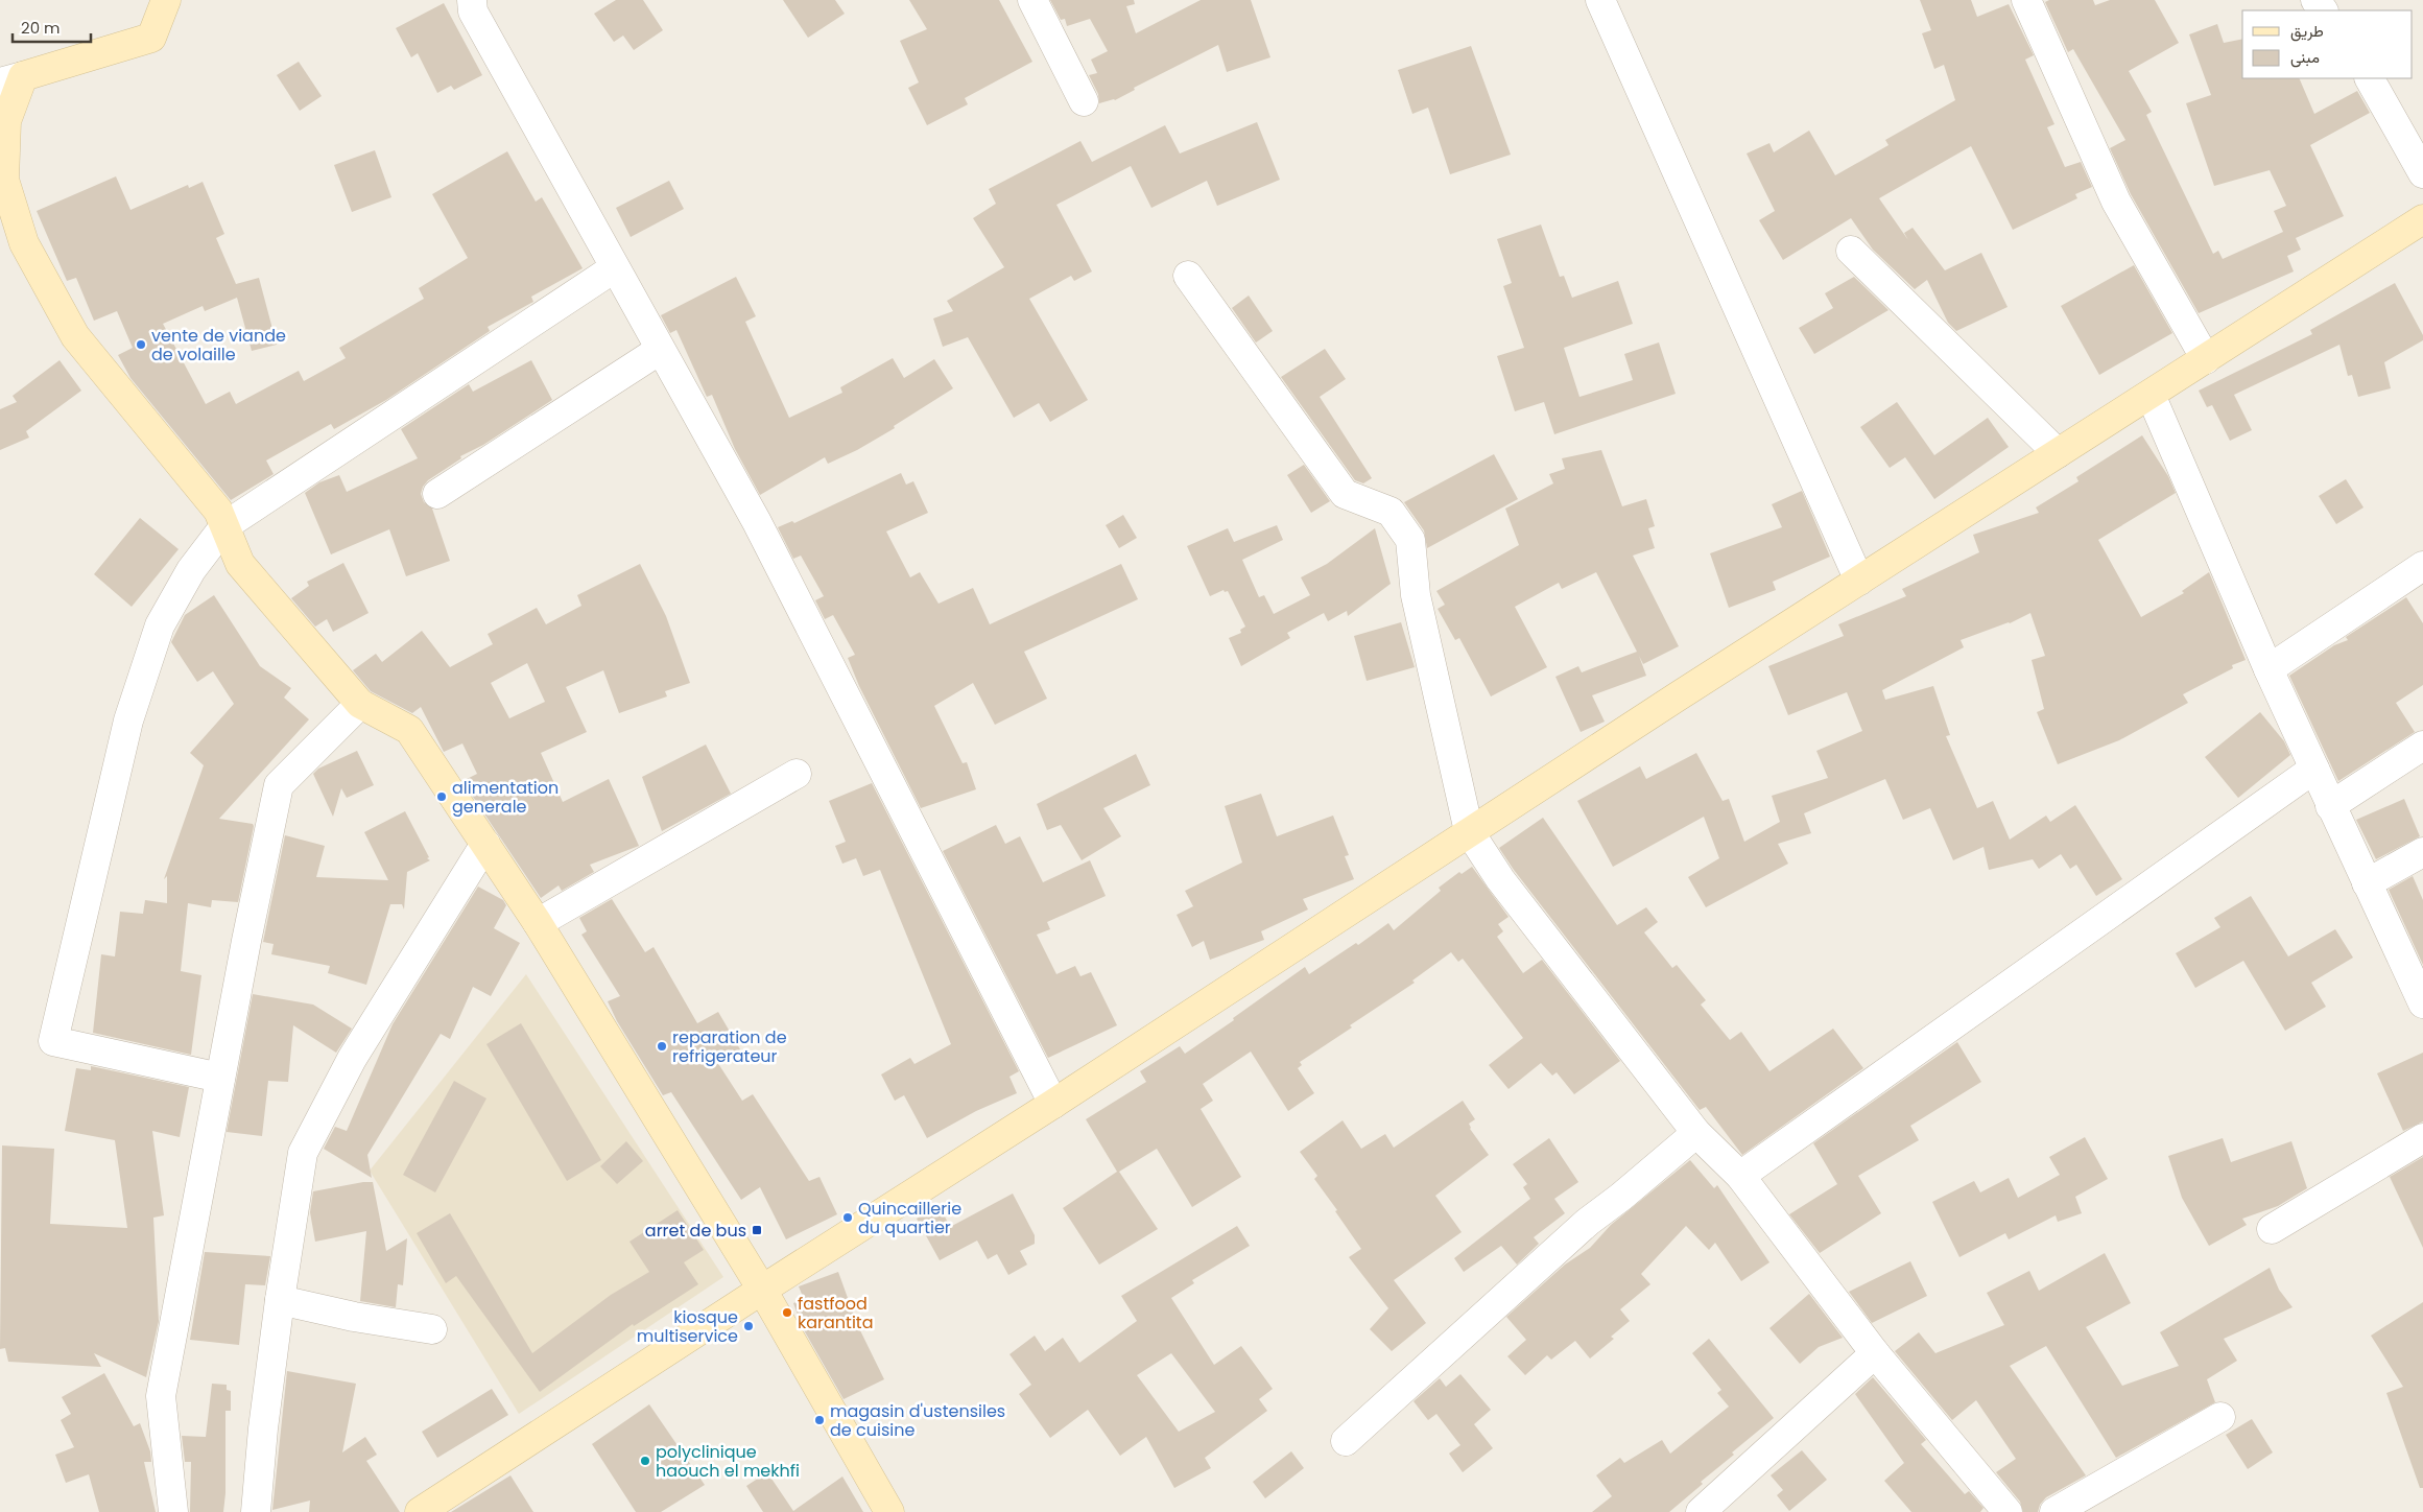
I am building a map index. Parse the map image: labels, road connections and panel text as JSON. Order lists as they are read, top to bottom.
{
  "places": {
    "other": [
      "vente de viande de volaille",
      "alimentation generale",
      "reparation de refrigerateur",
      "Quincaillerie du quartier",
      "fastfood karantita",
      "kiosque multiservice",
      "magasin d'ustensiles de cuisine",
      "polyclinique haouch el mekhfi"
    ],
    "transit": ["arret de bus"]
  },
  "legend": ["طريق", "مبنى"],
  "scale_bar": "20 m"
}
